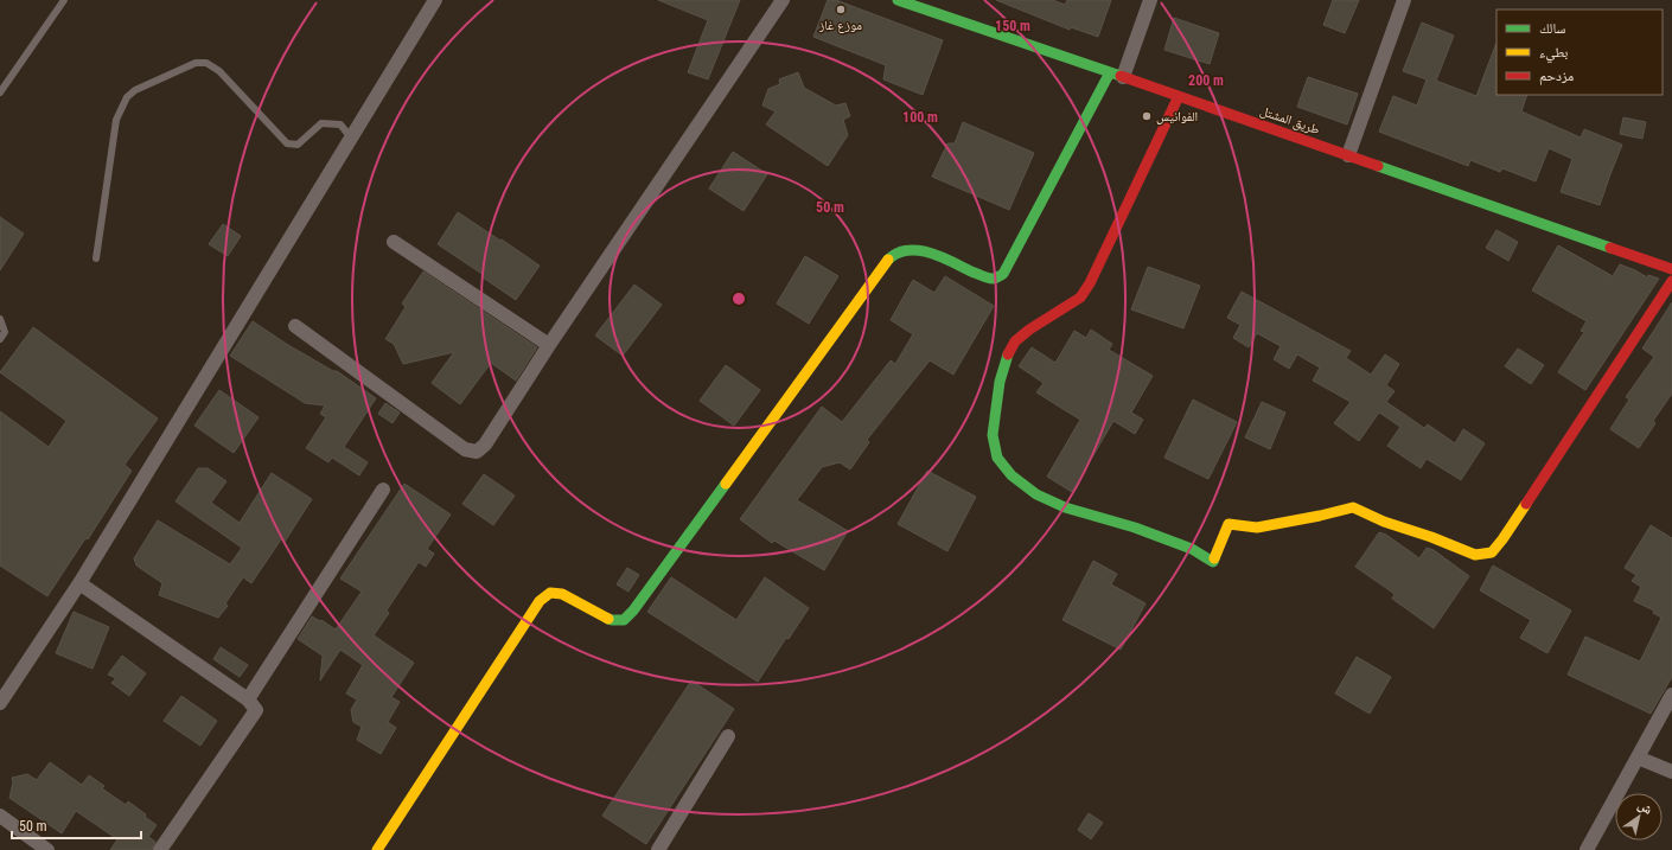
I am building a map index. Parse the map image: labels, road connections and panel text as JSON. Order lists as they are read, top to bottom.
{
  "streets": {
    "street": ["طريق المشتل"]
  },
  "places": ["موزع غاز", "الفوانيس"],
  "legend": ["سالك", "بطيء", "مزدحم"],
  "scale_bar": "50 m",
  "north": "top right",
  "rings": [
    "150 m",
    "200 m",
    "100 m",
    "50 m"
  ]
}
